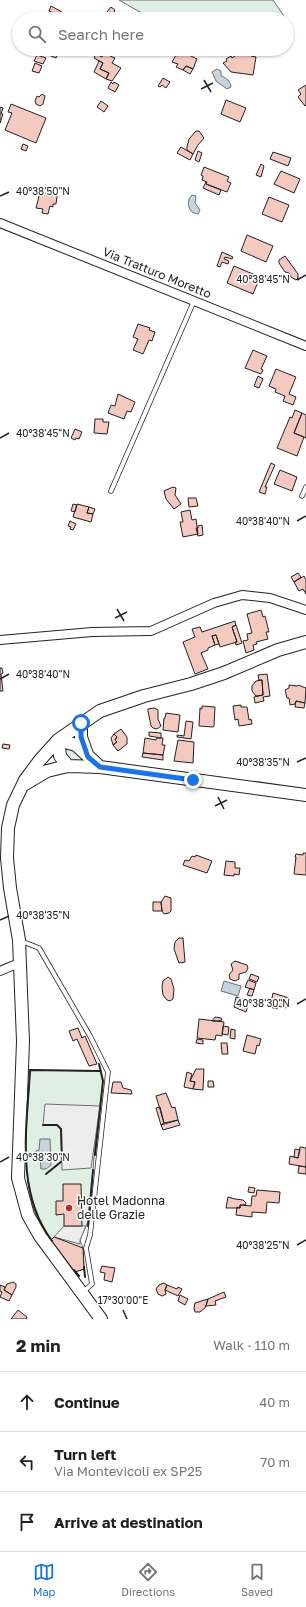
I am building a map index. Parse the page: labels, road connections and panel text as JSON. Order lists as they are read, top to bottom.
{
  "streets": {
    "street": ["Via Tratturo Moretto"]
  },
  "places": ["Hotel Madonna delle Grazie"],
  "page": {
    "search": "Search here",
    "heading": ["2 min", "Walk · 110 m"],
    "list": [
      ["Continue", "40 m"],
      ["Turn left", "Via Montevicoli ex SP25", "70 m"],
      "Arrive at destination"
    ],
    "nav": ["Map", "Directions", "Saved"]
  },
  "coordinates": [
    "40°38'50\"N",
    "40°38'45\"N",
    "40°38'40\"N",
    "40°38'35\"N",
    "40°38'30\"N",
    "40°38'25\"N",
    "17°30'00\"E"
  ]
}
